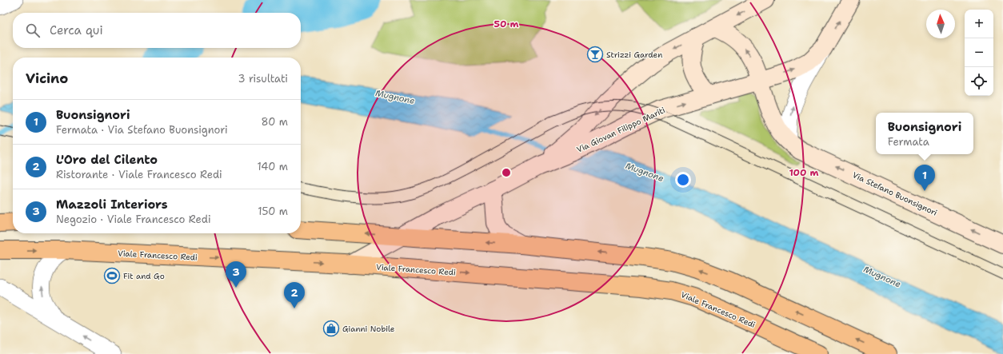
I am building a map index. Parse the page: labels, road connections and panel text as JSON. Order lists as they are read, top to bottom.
{
  "streets": {
    "main road": ["Viale Francesco Redi"],
    "street": ["Via Giovan Filippo Mariti", "Via Stefano Buonsignori"]
  },
  "crossings": [
    ["Via Giovan Filippo Mariti", "Via Stefano Buonsignori"],
    ["Via Giovan Filippo Mariti", "Viale Francesco Redi"]
  ],
  "one_way": ["Via Stefano Buonsignori"],
  "water": ["Mugnone"],
  "places": {
    "bar": ["Strizzi Garden"],
    "sports": ["Fit and Go"],
    "shop": ["Gianni Nobile"]
  },
  "north": "top",
  "page": {
    "map_buttons": ["+", "−"],
    "search": "Cerca qui",
    "heading": ["Vicino", "3 risultati"],
    "list": [
      {
        "mark": "1",
        "name": "Buonsignori",
        "note": "Fermata · Via Stefano Buonsignori",
        "value": "80 m"
      },
      {
        "mark": "2",
        "name": "L'Oro del Cilento",
        "note": "Ristorante · Viale Francesco Redi",
        "value": "140 m"
      },
      {
        "mark": "3",
        "name": "Mazzoli Interiors",
        "note": "Negozio · Viale Francesco Redi",
        "value": "150 m"
      }
    ],
    "popup": ["Buonsignori", "Fermata"],
    "pins": ["1", "3", "2"]
  },
  "rings": ["50 m", "100 m"]
}
